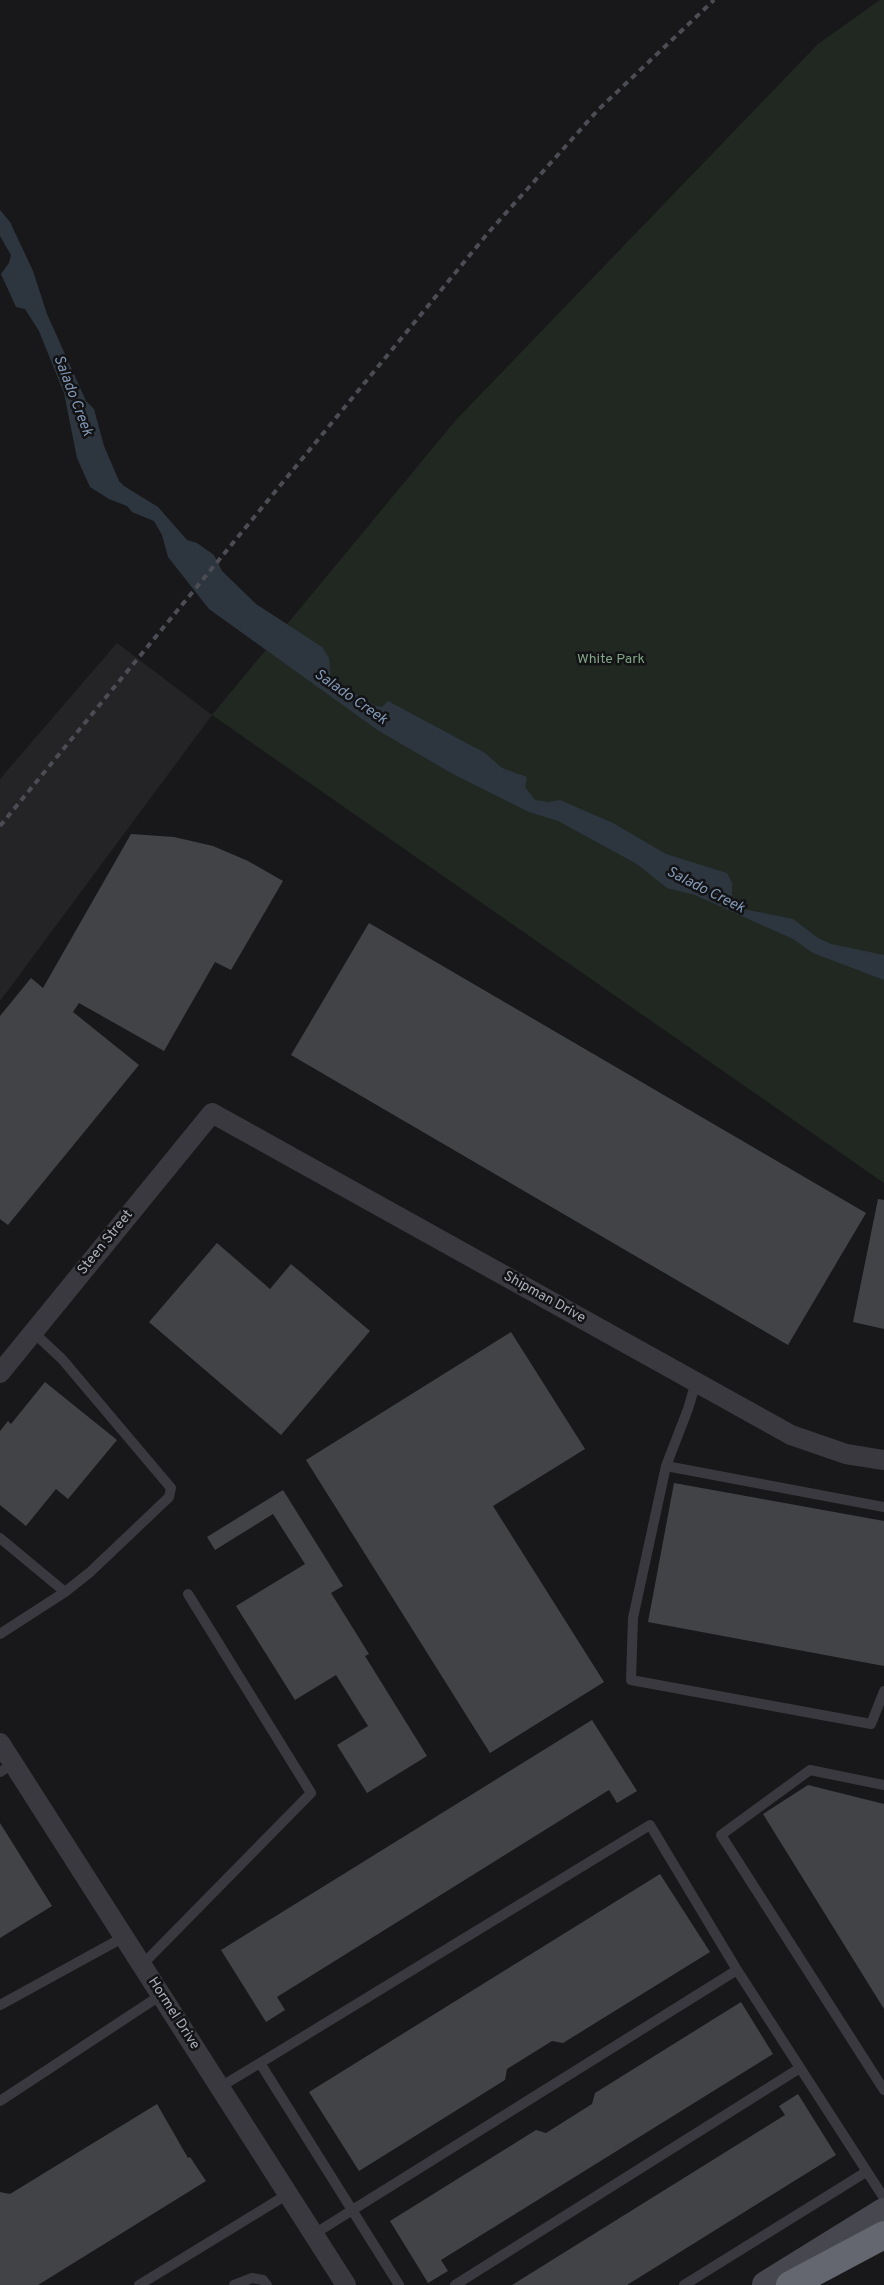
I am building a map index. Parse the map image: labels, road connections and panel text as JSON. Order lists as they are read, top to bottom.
{
  "streets": {
    "street": ["Steen Street", "Shipman Drive", "Hormel Drive"]
  },
  "crossings": [
    ["Steen Street", "Shipman Drive"]
  ],
  "water": ["Salado Creek"],
  "parks": ["White Park"]
}
